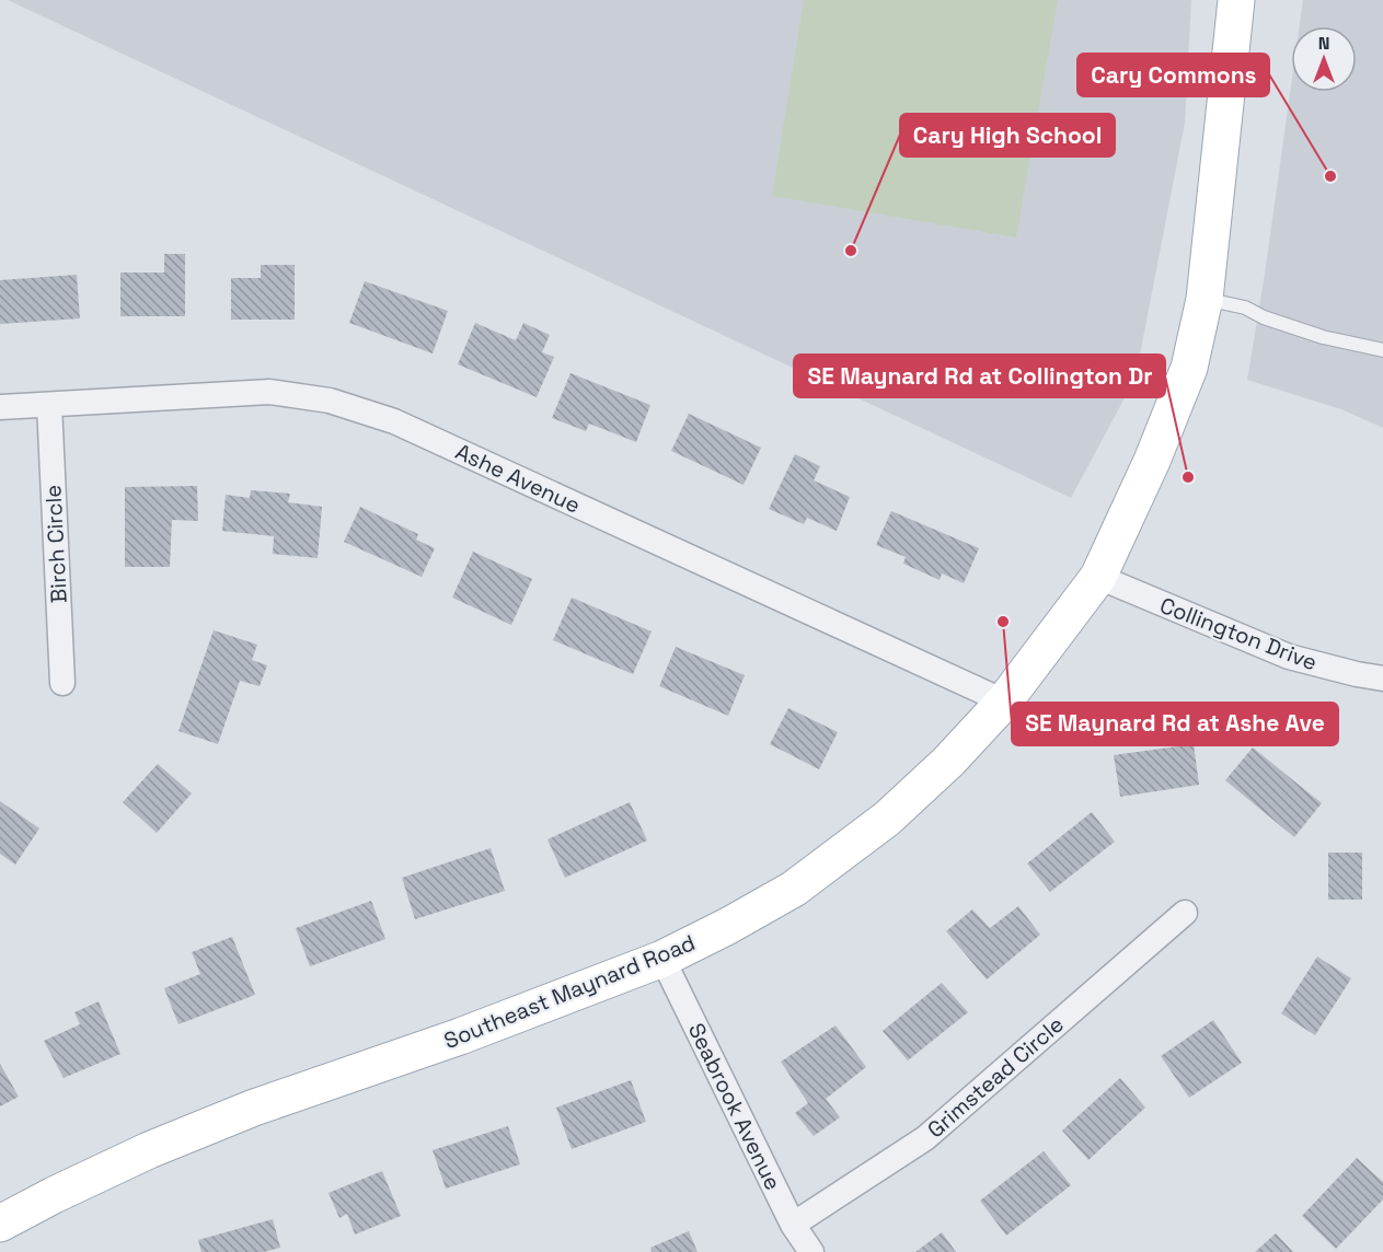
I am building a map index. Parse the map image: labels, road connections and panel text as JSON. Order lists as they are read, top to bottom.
{
  "streets": {
    "main road": ["Southeast Maynard Road"],
    "street": [
      "Ashe Avenue",
      "Birch Circle",
      "Collington Drive",
      "Grimstead Circle",
      "Seabrook Avenue"
    ]
  },
  "crossings": [
    ["Ashe Avenue", "Birch Circle"],
    ["Ashe Avenue", "Southeast Maynard Road"],
    ["Collington Drive", "Southeast Maynard Road"],
    ["Southeast Maynard Road", "Seabrook Avenue"],
    ["Grimstead Circle", "Seabrook Avenue"]
  ],
  "places": [
    "Cary Commons",
    "Cary High School",
    "SE Maynard Rd at Collington Dr",
    "SE Maynard Rd at Ashe Ave"
  ],
  "north": "top"
}
